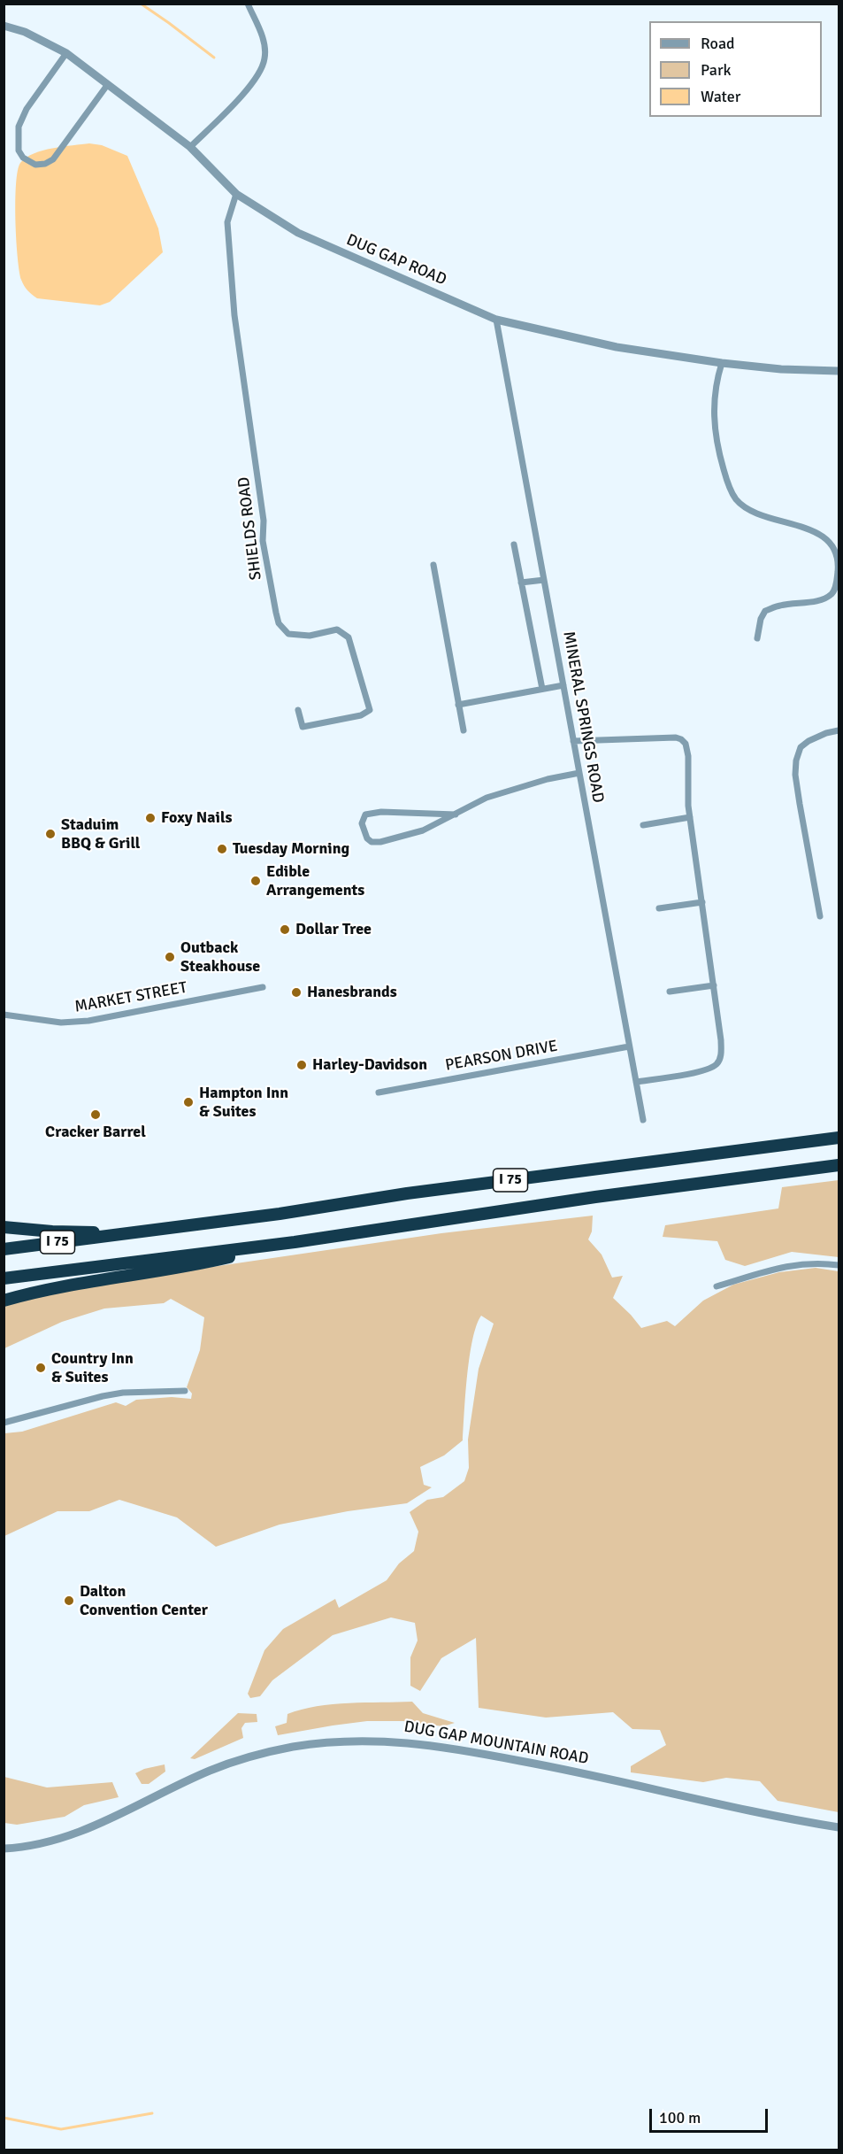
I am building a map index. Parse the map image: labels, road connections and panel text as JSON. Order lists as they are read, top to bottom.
{
  "streets": {
    "highway": ["I 75"],
    "street": [
      "DUG GAP ROAD",
      "SHIELDS ROAD",
      "MINERAL SPRINGS ROAD",
      "MARKET STREET",
      "PEARSON DRIVE",
      "DUG GAP MOUNTAIN ROAD"
    ]
  },
  "crossings": [
    ["DUG GAP ROAD", "SHIELDS ROAD"],
    ["DUG GAP ROAD", "MINERAL SPRINGS ROAD"],
    ["MINERAL SPRINGS ROAD", "PEARSON DRIVE"]
  ],
  "places": [
    "Foxy Nails",
    "Staduim BBQ & Grill",
    "Tuesday Morning",
    "Edible Arrangements",
    "Dollar Tree",
    "Outback Steakhouse",
    "Hanesbrands",
    "Harley-Davidson",
    "Hampton Inn & Suites",
    "Cracker Barrel",
    "Country Inn & Suites",
    "Dalton Convention Center"
  ],
  "legend": ["Road", "Park", "Water"],
  "scale_bar": "100 m"
}
